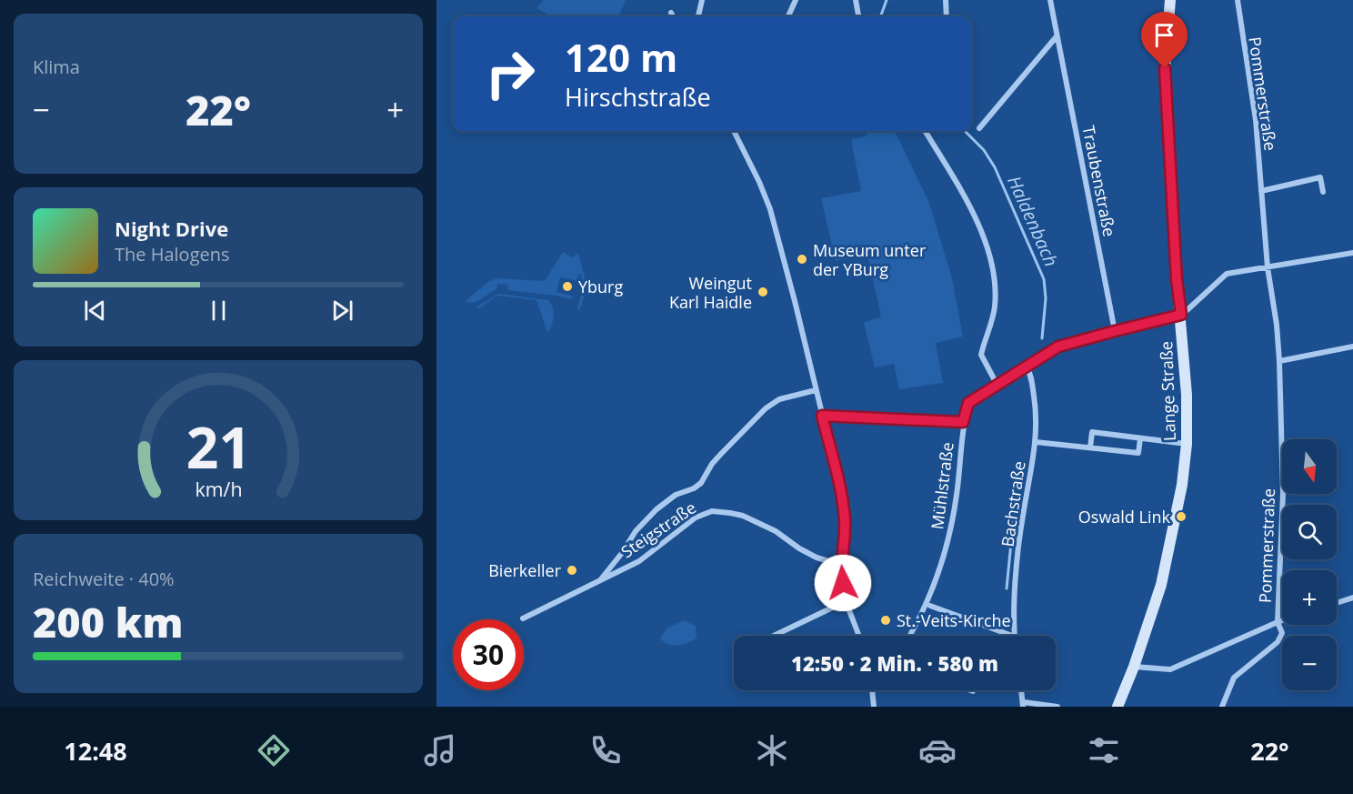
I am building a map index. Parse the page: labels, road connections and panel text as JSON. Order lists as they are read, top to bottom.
{
  "streets": {
    "main road": ["Lange Straße"],
    "street": [
      "Pommerstraße",
      "Traubenstraße",
      "Mühlstraße",
      "Bachstraße",
      "Steigstraße"
    ]
  },
  "crossings": [
    ["Traubenstraße", "Mühlstraße"],
    ["Lange Straße", "Mühlstraße"],
    ["Mühlstraße", "Bachstraße"]
  ],
  "water": ["Haldenbach"],
  "places": [
    "Museum unter der YBurg",
    "Yburg",
    "Weingut Karl Haidle",
    "Oswald Link",
    "Bierkeller",
    "St.-Veits-Kirche"
  ],
  "north": "bottom",
  "page": {
    "tile": [
      "Klima",
      ["Reichweite · 40%", "200 km"]
    ],
    "turn": ["120 m", "Hirschstraße"],
    "heat": ["−", "22°", "+"],
    "song": ["Night Drive", "The Halogens"],
    "map_buttons": ["+", "−"],
    "limit": "30",
    "trip": "12:50 · 2 Min. · 580 m",
    "tabs": ["12:48", "22°"],
    "gauge": ["21", "km/h"]
  }
}
